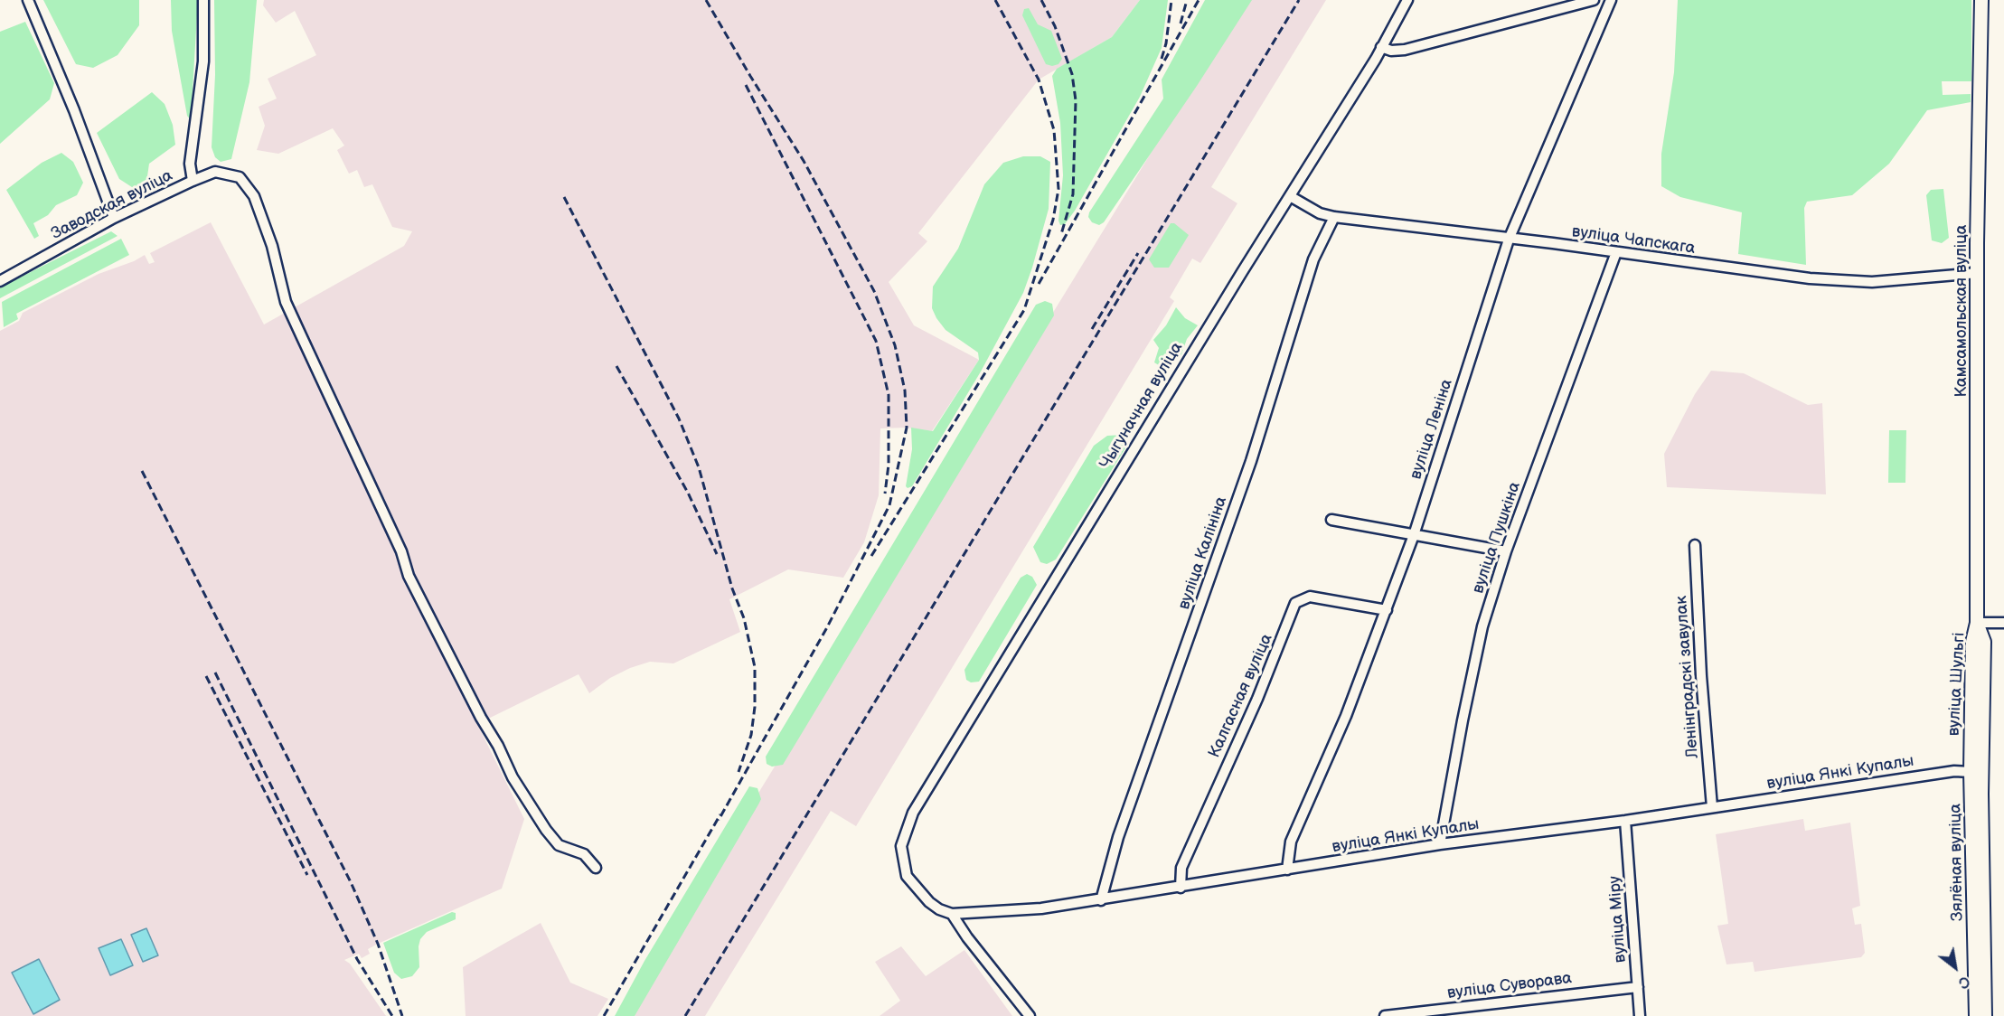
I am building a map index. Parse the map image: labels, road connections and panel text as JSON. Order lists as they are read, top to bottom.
{
  "streets": {
    "main road": ["Камсамольская вуліца", "вуліца Шульгі", "Зялёная вуліца"],
    "street": [
      "Заводская вуліца",
      "вуліца Чапскага",
      "Чыгуначная вуліца",
      "вуліца Леніна",
      "вуліца Пушкіна",
      "вуліца Калініна",
      "Ленінградскі завулак",
      "Калгасная вуліца",
      "вуліца Янкі Купалы",
      "вуліца Міру",
      "вуліца Суворава"
    ]
  },
  "crossings": [
    ["вуліца Чапскага", "Камсамольская вуліца"],
    ["вуліца Чапскага", "Чыгуначная вуліца"],
    ["вуліца Чапскага", "вуліца Леніна"],
    ["вуліца Чапскага", "вуліца Пушкіна"],
    ["вуліца Чапскага", "вуліца Калініна"],
    ["Камсамольская вуліца", "вуліца Шульгі"],
    ["Чыгуначная вуліца", "вуліца Янкі Купалы"],
    ["вуліца Леніна", "Калгасная вуліца"],
    ["вуліца Леніна", "вуліца Янкі Купалы"],
    ["вуліца Пушкіна", "вуліца Янкі Купалы"],
    ["вуліца Калініна", "вуліца Янкі Купалы"],
    ["Ленінградскі завулак", "вуліца Янкі Купалы"],
    ["вуліца Шульгі", "вуліца Янкі Купалы"],
    ["вуліца Шульгі", "Зялёная вуліца"],
    ["Калгасная вуліца", "вуліца Янкі Купалы"],
    ["вуліца Янкі Купалы", "Зялёная вуліца"],
    ["вуліца Янкі Купалы", "вуліца Міру"],
    ["вуліца Міру", "вуліца Суворава"]
  ],
  "north": "bottom right"
}
